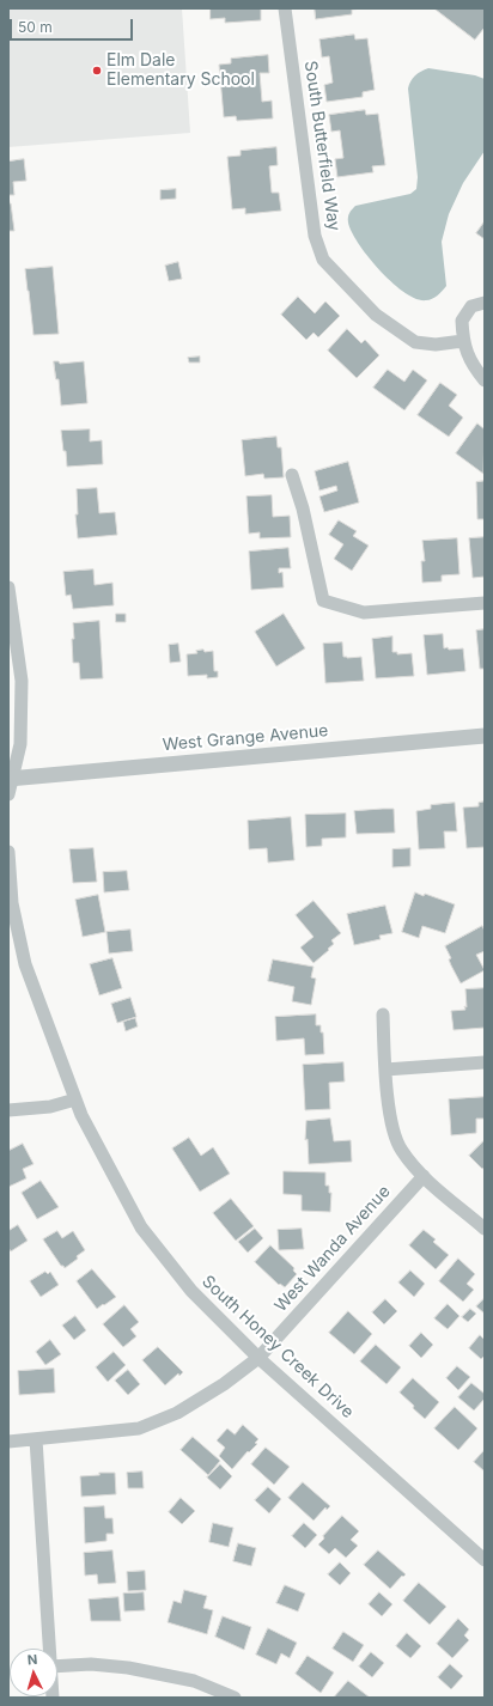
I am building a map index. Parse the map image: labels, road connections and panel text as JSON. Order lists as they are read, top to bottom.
{
  "streets": {
    "street": [
      "South Butterfield Way",
      "West Grange Avenue",
      "West Wanda Avenue",
      "South Honey Creek Drive"
    ]
  },
  "crossings": [
    ["West Wanda Avenue", "South Honey Creek Drive"]
  ],
  "places": ["Elm Dale Elementary School"],
  "scale_bar": "50 m",
  "north": "top"
}
